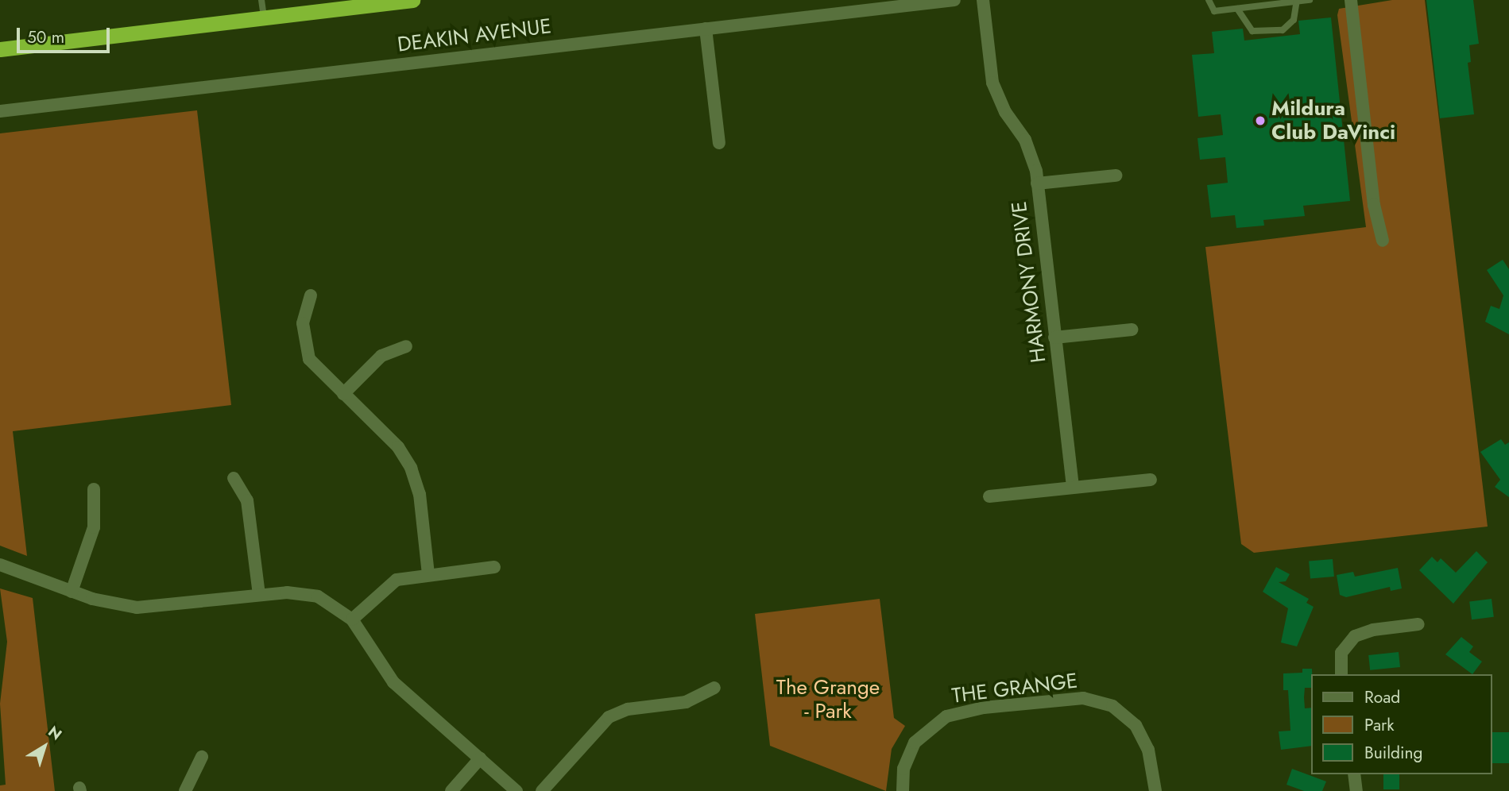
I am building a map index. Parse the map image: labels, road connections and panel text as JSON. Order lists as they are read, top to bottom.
{
  "streets": {
    "highway": ["DEAKIN AVENUE"],
    "street": ["HARMONY DRIVE", "THE GRANGE"]
  },
  "parks": ["The Grange - Park"],
  "places": ["Mildura Club DaVinci"],
  "legend": ["Road", "Park", "Building"],
  "scale_bar": "50 m",
  "north": "top right"
}
